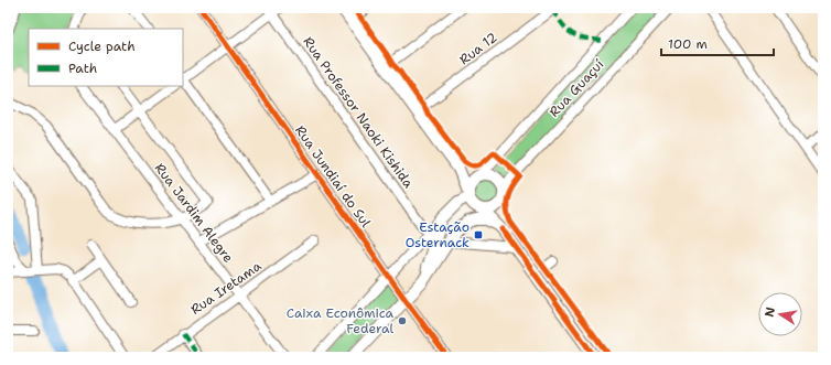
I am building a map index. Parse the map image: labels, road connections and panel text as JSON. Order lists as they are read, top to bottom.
{
  "streets": {
    "street": [
      "Rua 12",
      "Rua Guaçuí",
      "Rua Professor Naoki Kishida",
      "Rua Jundiaí do Sul",
      "Rua Jardim Alegre",
      "Rua Iretama"
    ]
  },
  "crossings": [
    ["Rua Jardim Alegre", "Rua Iretama"]
  ],
  "places": {
    "transit": ["Estação Osternack"],
    "other": ["Caixa Econômica Federal"]
  },
  "legend": ["Cycle path", "Path"],
  "scale_bar": "100 m",
  "north": "left"
}
